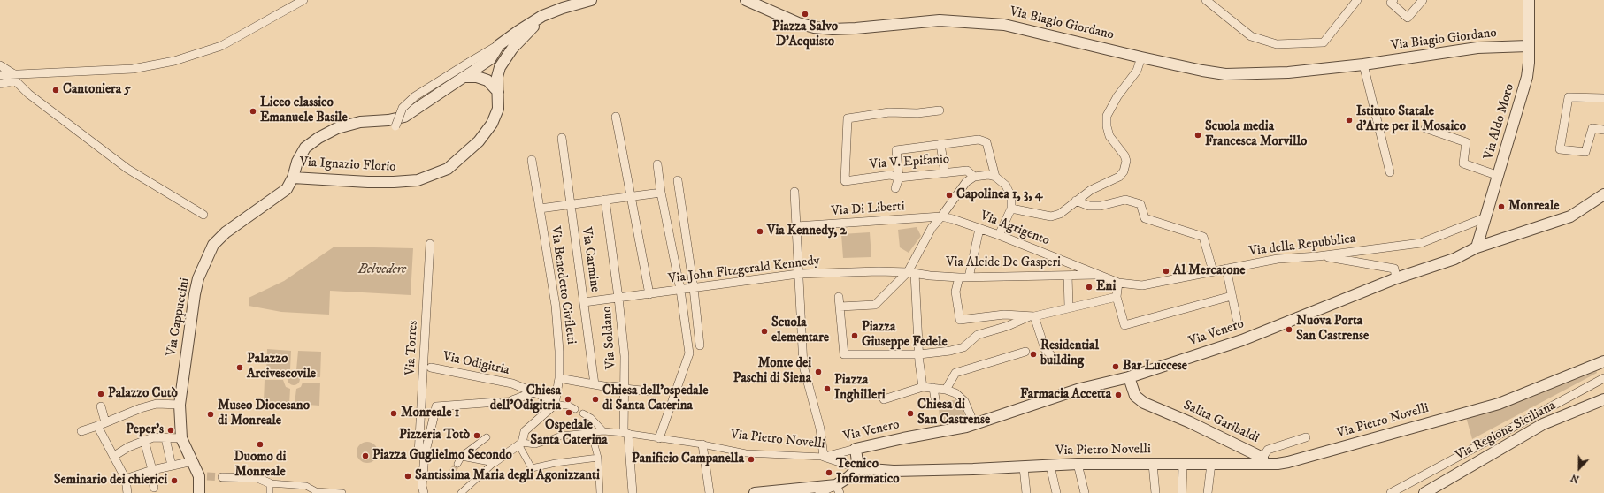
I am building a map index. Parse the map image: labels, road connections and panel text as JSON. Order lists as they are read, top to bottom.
{
  "streets": {
    "street": [
      "Via Biagio Giordano",
      "Via Aldo Moro",
      "Via V. Epifanio",
      "Via Ignazio Florio",
      "Via Di Liberti",
      "Via Agrigento",
      "Via della Repubblica",
      "Via Carmine",
      "Via Alcide De Gasperi",
      "Via John Fitzgerald Kennedy",
      "Via Benedetto Civiletti",
      "Via Cappuccini",
      "Via Venero",
      "Via Soldano",
      "Via Torres",
      "Via Odigitria",
      "Via Pietro Novelli",
      "Salita Garibaldi",
      "Via Regione Siciliana"
    ]
  },
  "crossings": [
    ["Via Biagio Giordano", "Via Aldo Moro"],
    ["Via Aldo Moro", "Via della Repubblica"],
    ["Via Aldo Moro", "Via Venero"],
    ["Via Ignazio Florio", "Via Cappuccini"],
    ["Via Di Liberti", "Via Agrigento"],
    ["Via Agrigento", "Via della Repubblica"],
    ["Via Agrigento", "Via Alcide De Gasperi"],
    ["Via Carmine", "Via John Fitzgerald Kennedy"],
    ["Via Alcide De Gasperi", "Via John Fitzgerald Kennedy"],
    ["Via John Fitzgerald Kennedy", "Via Soldano"],
    ["Via Benedetto Civiletti", "Via Odigitria"],
    ["Via Venero", "Via Pietro Novelli"],
    ["Via Venero", "Salita Garibaldi"],
    ["Via Soldano", "Via Pietro Novelli"],
    ["Via Pietro Novelli", "Salita Garibaldi"]
  ],
  "parks": ["Belvedere"],
  "places": [
    "Piazza Salvo D'Acquisto",
    "Cantoniera 5",
    "Liceo classico Emanuele Basile",
    "Istituto Statale d'Arte per il Mosaico",
    "Scuola media Francesca Morvillo",
    "Capolinea 1, 3, 4",
    "Monreale",
    "Via Kennedy, 2",
    "Al Mercatone",
    "Eni",
    "Nuova Porta San Castrense",
    "Scuola elementare",
    "Piazza Giuseppe Fedele",
    "Residential building",
    "Bar Luccese",
    "Palazzo Arcivescovile",
    "Monte dei Paschi di Siena",
    "Piazza Inghilleri",
    "Palazzo Cutò",
    "Farmacia Accetta",
    "Chiesa dell'Odigitria",
    "Chiesa dell'ospedale di Santa Caterina",
    "Ospedale Santa Caterina",
    "Monreale 1",
    "Chiesa di San Castrense",
    "Museo Diocesano di Monreale",
    "Peper's",
    "Pizzeria Totò",
    "Duomo di Monreale",
    "Piazza Guglielmo Secondo",
    "Panificio Campanella",
    "Tecnico Informatico",
    "Santissima Maria degli Agonizzanti",
    "Seminario dei chierici"
  ],
  "north": "bottom"
}
